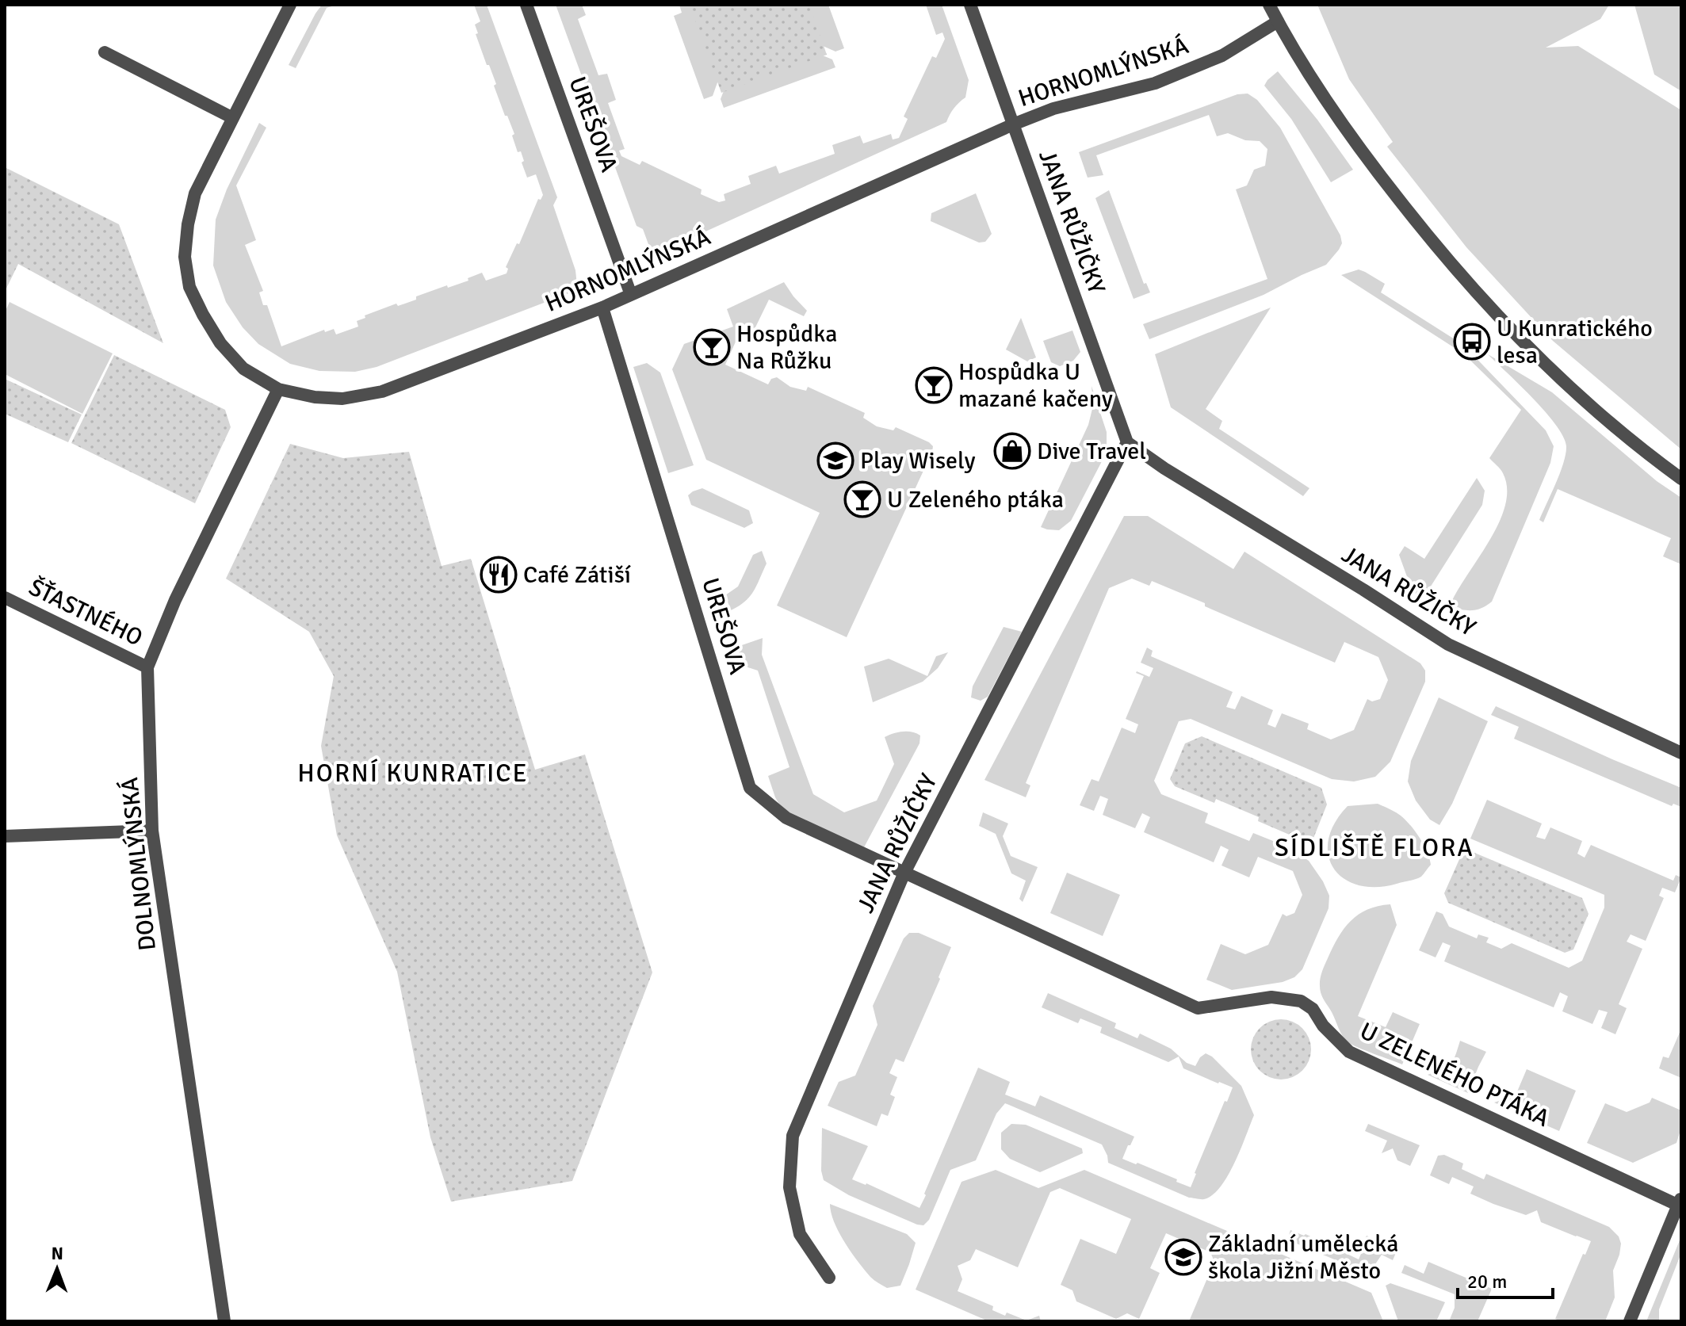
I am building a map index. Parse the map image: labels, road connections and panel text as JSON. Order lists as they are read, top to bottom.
{
  "streets": {
    "street": [
      "HORNOMLÝNSKÁ",
      "UREŠOVA",
      "JANA RŮŽIČKY",
      "ŠŤASTNÉHO",
      "DOLNOMLÝNSKÁ",
      "U ZELENÉHO PTÁKA"
    ]
  },
  "crossings": [
    ["HORNOMLÝNSKÁ", "UREŠOVA"],
    ["HORNOMLÝNSKÁ", "JANA RŮŽIČKY"],
    ["HORNOMLÝNSKÁ", "DOLNOMLÝNSKÁ"],
    ["UREŠOVA", "JANA RŮŽIČKY"],
    ["UREŠOVA", "U ZELENÉHO PTÁKA"],
    ["JANA RŮŽIČKY", "U ZELENÉHO PTÁKA"],
    ["ŠŤASTNÉHO", "DOLNOMLÝNSKÁ"]
  ],
  "districts": ["HORNÍ KUNRATICE", "SÍDLIŠTĚ FLORA"],
  "places": {
    "bus stop": ["U Kunratického lesa"],
    "bar": ["Hospůdka Na Růžku", "Hospůdka U mazané kačeny", "U Zeleného ptáka"],
    "shop": ["Dive Travel"],
    "school or university": ["Play Wisely", "Základní umělecká škola Jižní Město"],
    "restaurant": ["Café Zátiší"]
  },
  "scale_bar": "20 m",
  "north": "top"
}
